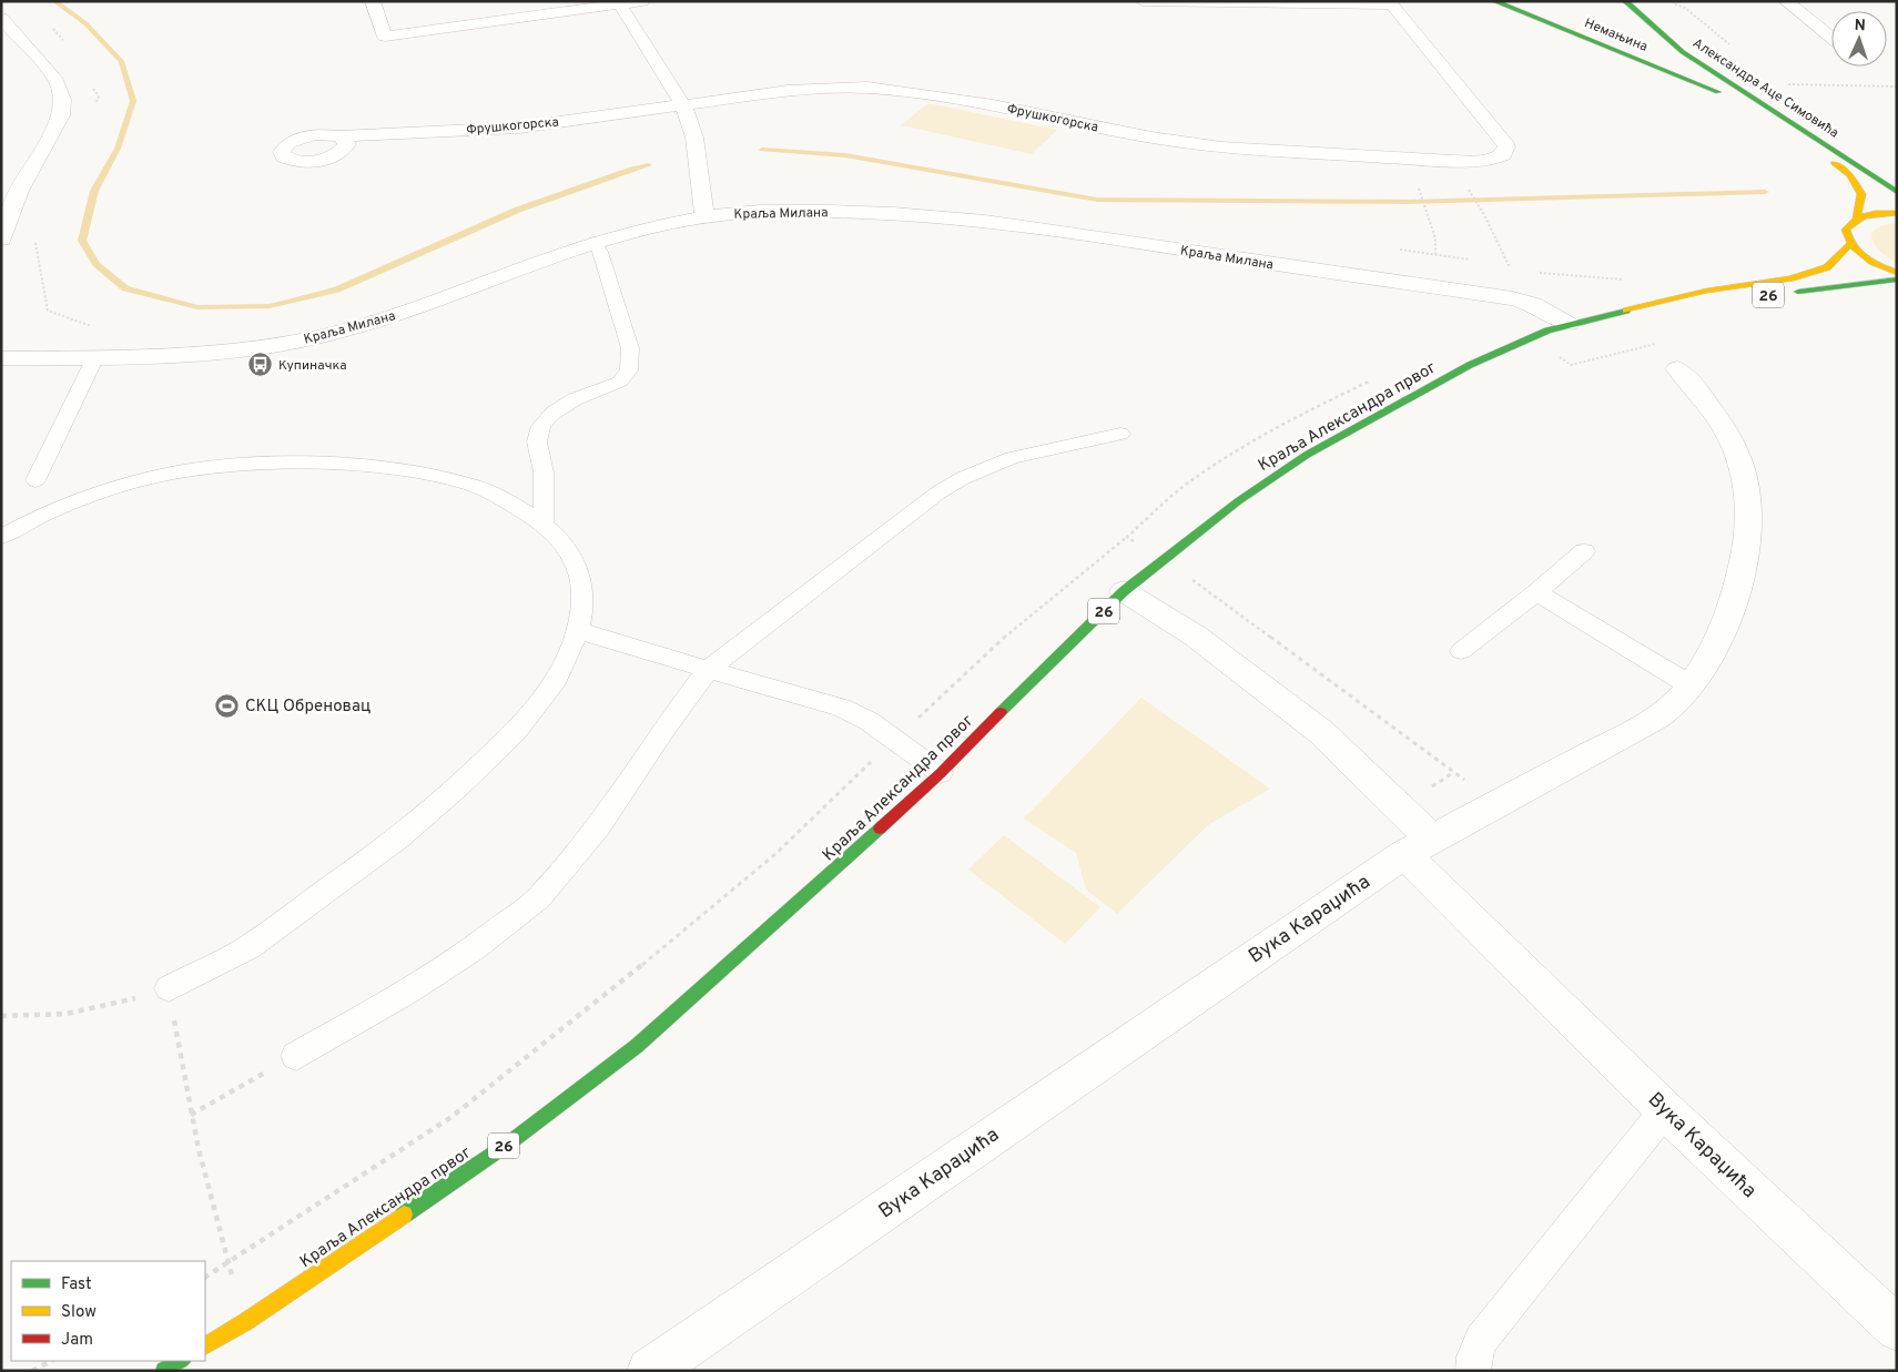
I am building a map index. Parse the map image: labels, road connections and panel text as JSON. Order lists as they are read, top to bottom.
{
  "streets": {
    "main road": [
      "Немањина",
      "Александра Аце Симовића",
      "26",
      "Краља Александра првог"
    ],
    "street": ["Фрушкогорска", "Краља Милана", "Вука Караџића"]
  },
  "crossings": [
    ["Немањина", "Александра Аце Симовића"],
    ["Краља Милана", "Краља Александра првог"],
    ["Краља Александра првог", "Вука Караџића"]
  ],
  "places": {
    "bus stop": ["Купиначка"],
    "sports": ["СКЦ Обреновац"]
  },
  "legend": ["Fast", "Slow", "Jam"],
  "north": "top"
}
